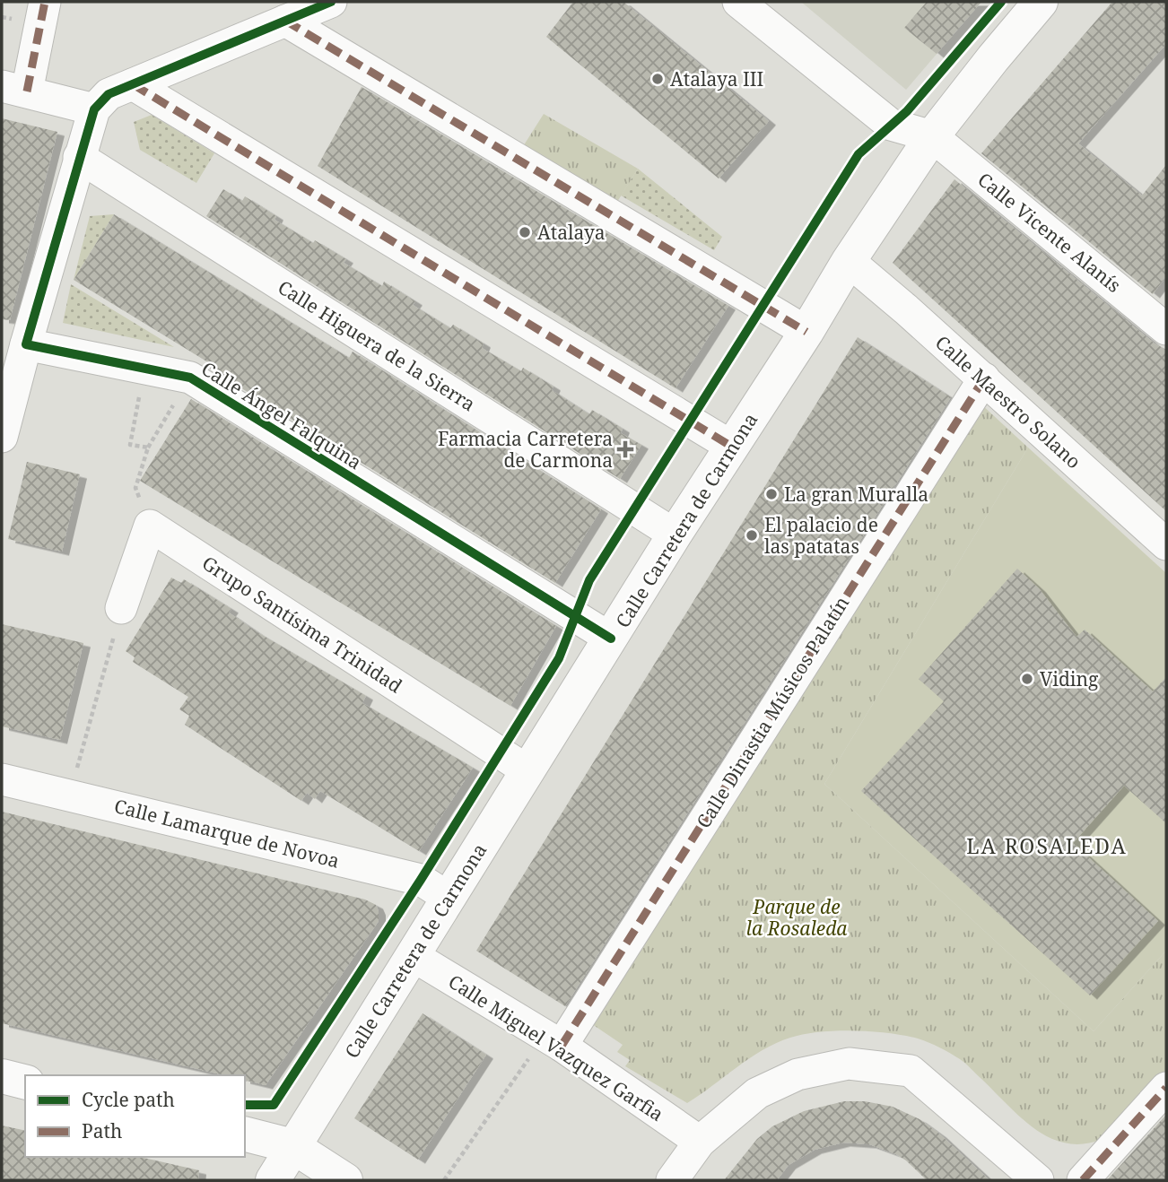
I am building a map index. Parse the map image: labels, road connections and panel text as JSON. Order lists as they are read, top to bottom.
{
  "streets": {
    "main road": ["Calle Carretera de Carmona"],
    "street": [
      "Calle Vicente Alanís",
      "Calle Higuera de la Sierra",
      "Calle Maestro Solano",
      "Calle Ángel Falquina",
      "Grupo Santísima Trinidad",
      "Calle Dinastia Músicos Palatín",
      "Calle Lamarque de Novoa",
      "Calle Miguel Vazquez Garfia"
    ]
  },
  "crossings": [
    ["Calle Vicente Alanís", "Calle Carretera de Carmona"],
    ["Calle Higuera de la Sierra", "Calle Carretera de Carmona"],
    ["Calle Maestro Solano", "Calle Carretera de Carmona"],
    ["Calle Maestro Solano", "Calle Dinastia Músicos Palatín"],
    ["Calle Ángel Falquina", "Calle Carretera de Carmona"],
    ["Calle Carretera de Carmona", "Grupo Santísima Trinidad"],
    ["Calle Carretera de Carmona", "Calle Lamarque de Novoa"],
    ["Calle Carretera de Carmona", "Calle Miguel Vazquez Garfia"],
    ["Calle Dinastia Músicos Palatín", "Calle Miguel Vazquez Garfia"]
  ],
  "districts": ["LA ROSALEDA"],
  "parks": ["Parque de la Rosaleda"],
  "places": {
    "other": [
      "Atalaya III",
      "Atalaya",
      "La gran Muralla",
      "El palacio de las patatas",
      "Viding"
    ],
    "health": ["Farmacia Carretera de Carmona"]
  },
  "legend": ["Cycle path", "Path"]
}
